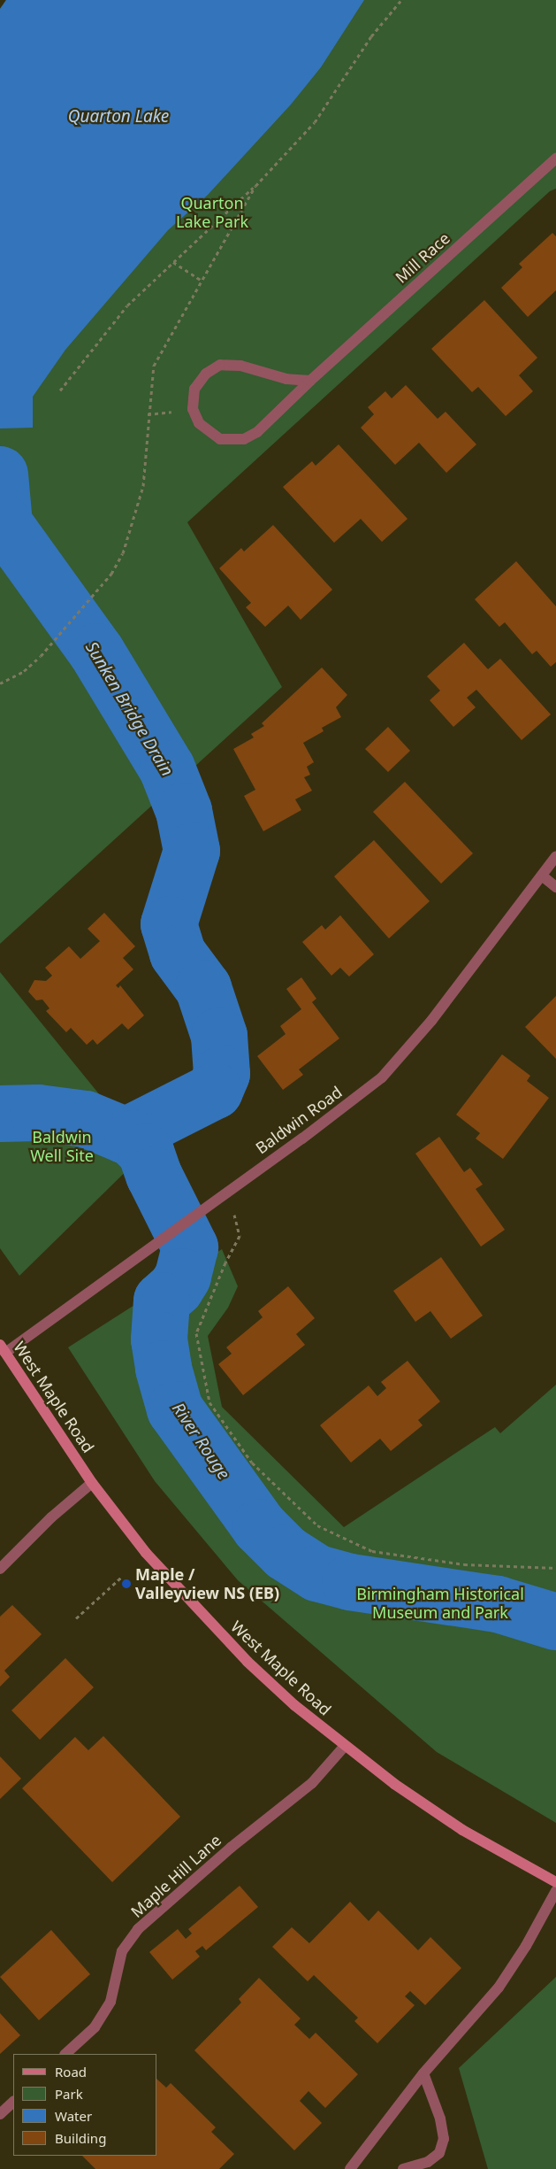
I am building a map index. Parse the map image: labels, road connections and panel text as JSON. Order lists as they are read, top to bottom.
{
  "streets": {
    "main road": ["West Maple Road"],
    "street": ["Mill Race", "Baldwin Road", "Maple Hill Lane"]
  },
  "crossings": [
    ["Baldwin Road", "West Maple Road"],
    ["West Maple Road", "Maple Hill Lane"]
  ],
  "water": ["Quarton Lake", "Sunken Bridge Drain", "River Rouge"],
  "parks": ["Quarton Lake Park", "Baldwin Well Site", "Birmingham Historical Museum and Park"],
  "places": ["Maple / Valleyview NS (EB)"],
  "legend": [
    "Road",
    "Park",
    "Water",
    "Building"
  ]
}
